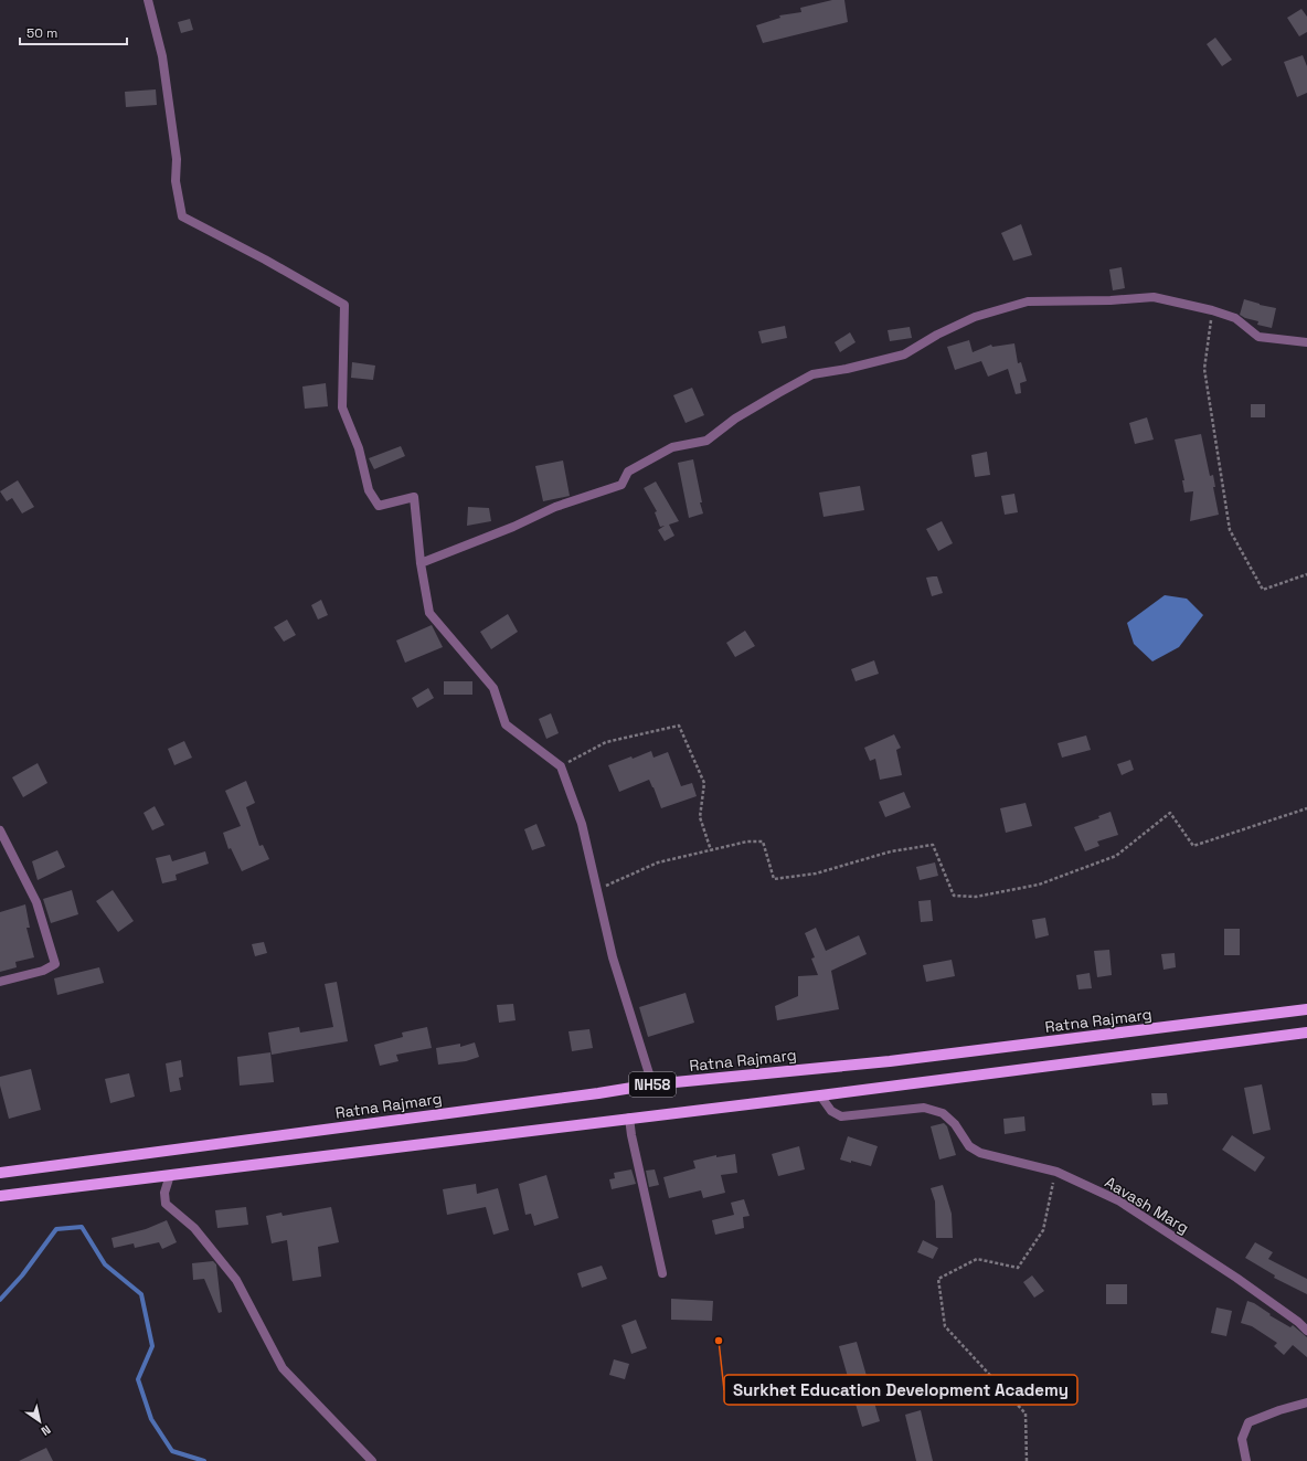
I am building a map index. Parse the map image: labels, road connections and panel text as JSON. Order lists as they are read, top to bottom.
{
  "streets": {
    "main road": ["Ratna Rajmarg", "NH58"],
    "street": ["Aavash Marg"]
  },
  "crossings": [
    ["NH58", "Aavash Marg"]
  ],
  "places": ["Surkhet Education Development Academy"],
  "scale_bar": "50 m",
  "north": "bottom right"
}
